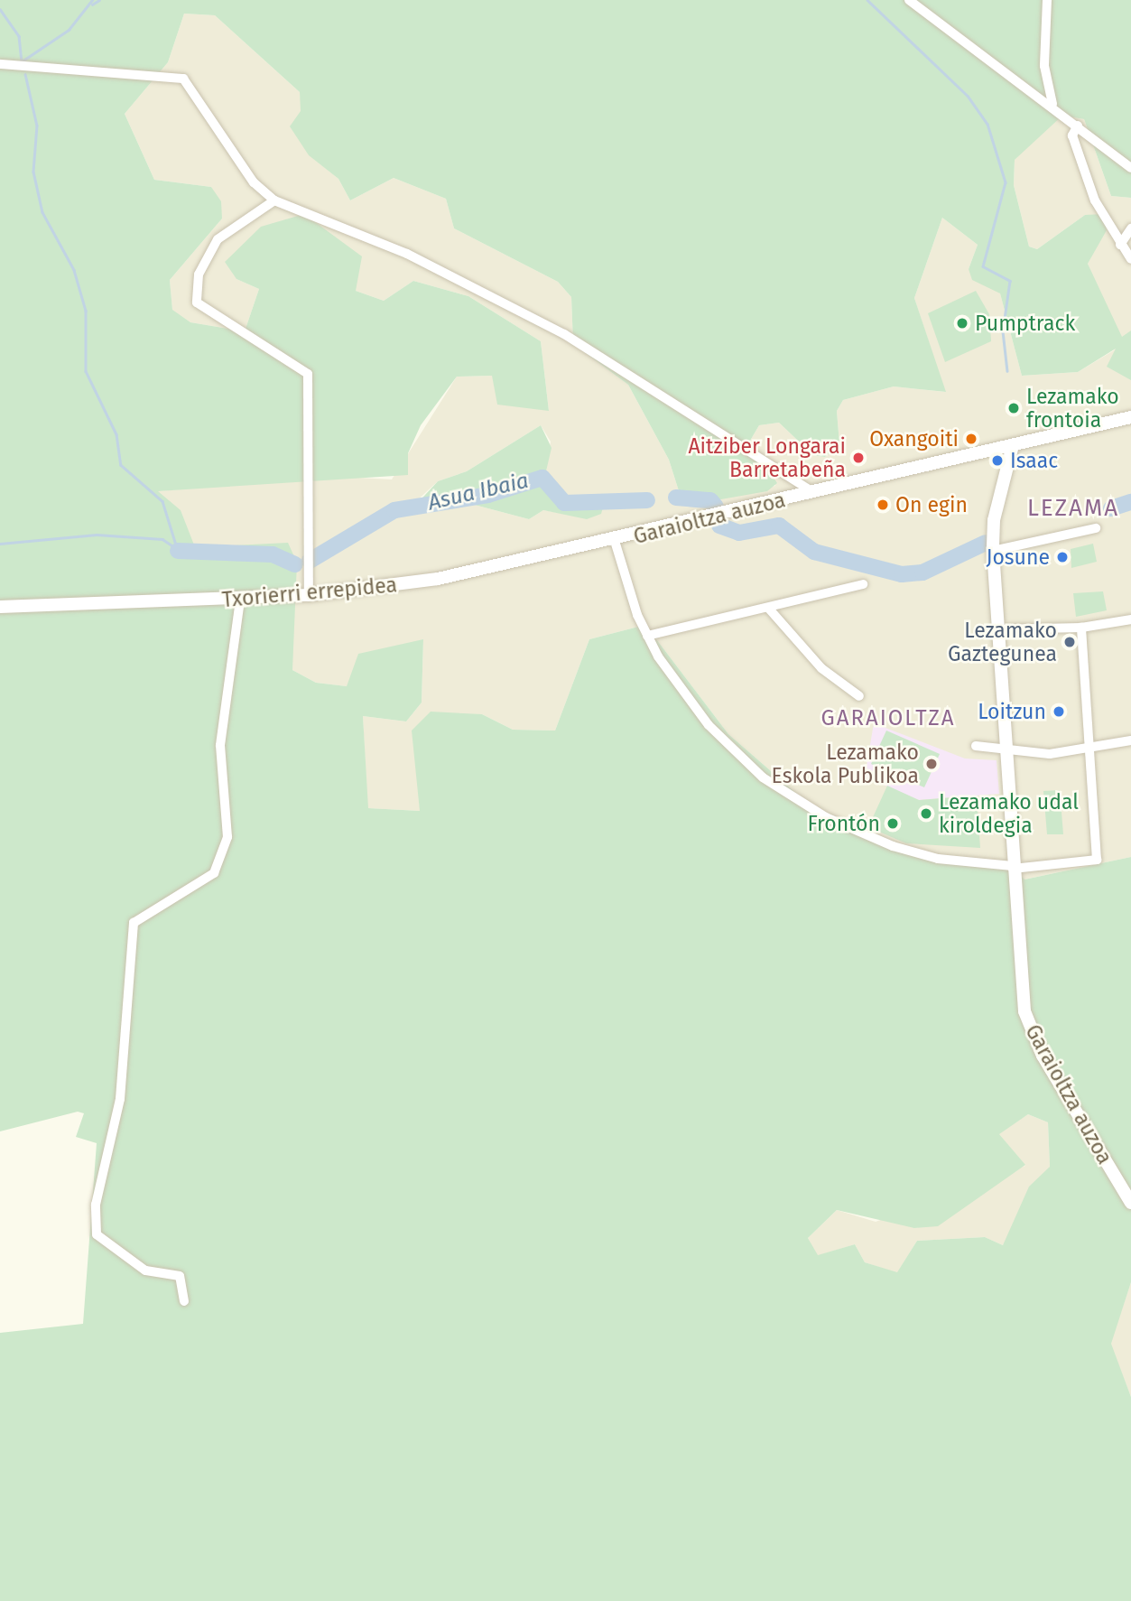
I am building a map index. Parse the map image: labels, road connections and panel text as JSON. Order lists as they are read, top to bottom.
{
  "streets": {
    "street": ["Garaioltza auzoa", "Txorierri errepidea"]
  },
  "crossings": [
    ["Garaioltza auzoa", "Txorierri errepidea"]
  ],
  "districts": ["LEZAMA", "GARAIOLTZA"],
  "water": ["Asua Ibaia"],
  "places": [
    "Pumptrack",
    "Lezamako frontoia",
    "Oxangoiti",
    "Aitziber Longarai Barretabeña",
    "Isaac",
    "On egin",
    "Josune",
    "Lezamako Gaztegunea",
    "Loitzun",
    "Lezamako Eskola Publikoa",
    "Lezamako udal kiroldegia",
    "Frontón"
  ]
}
